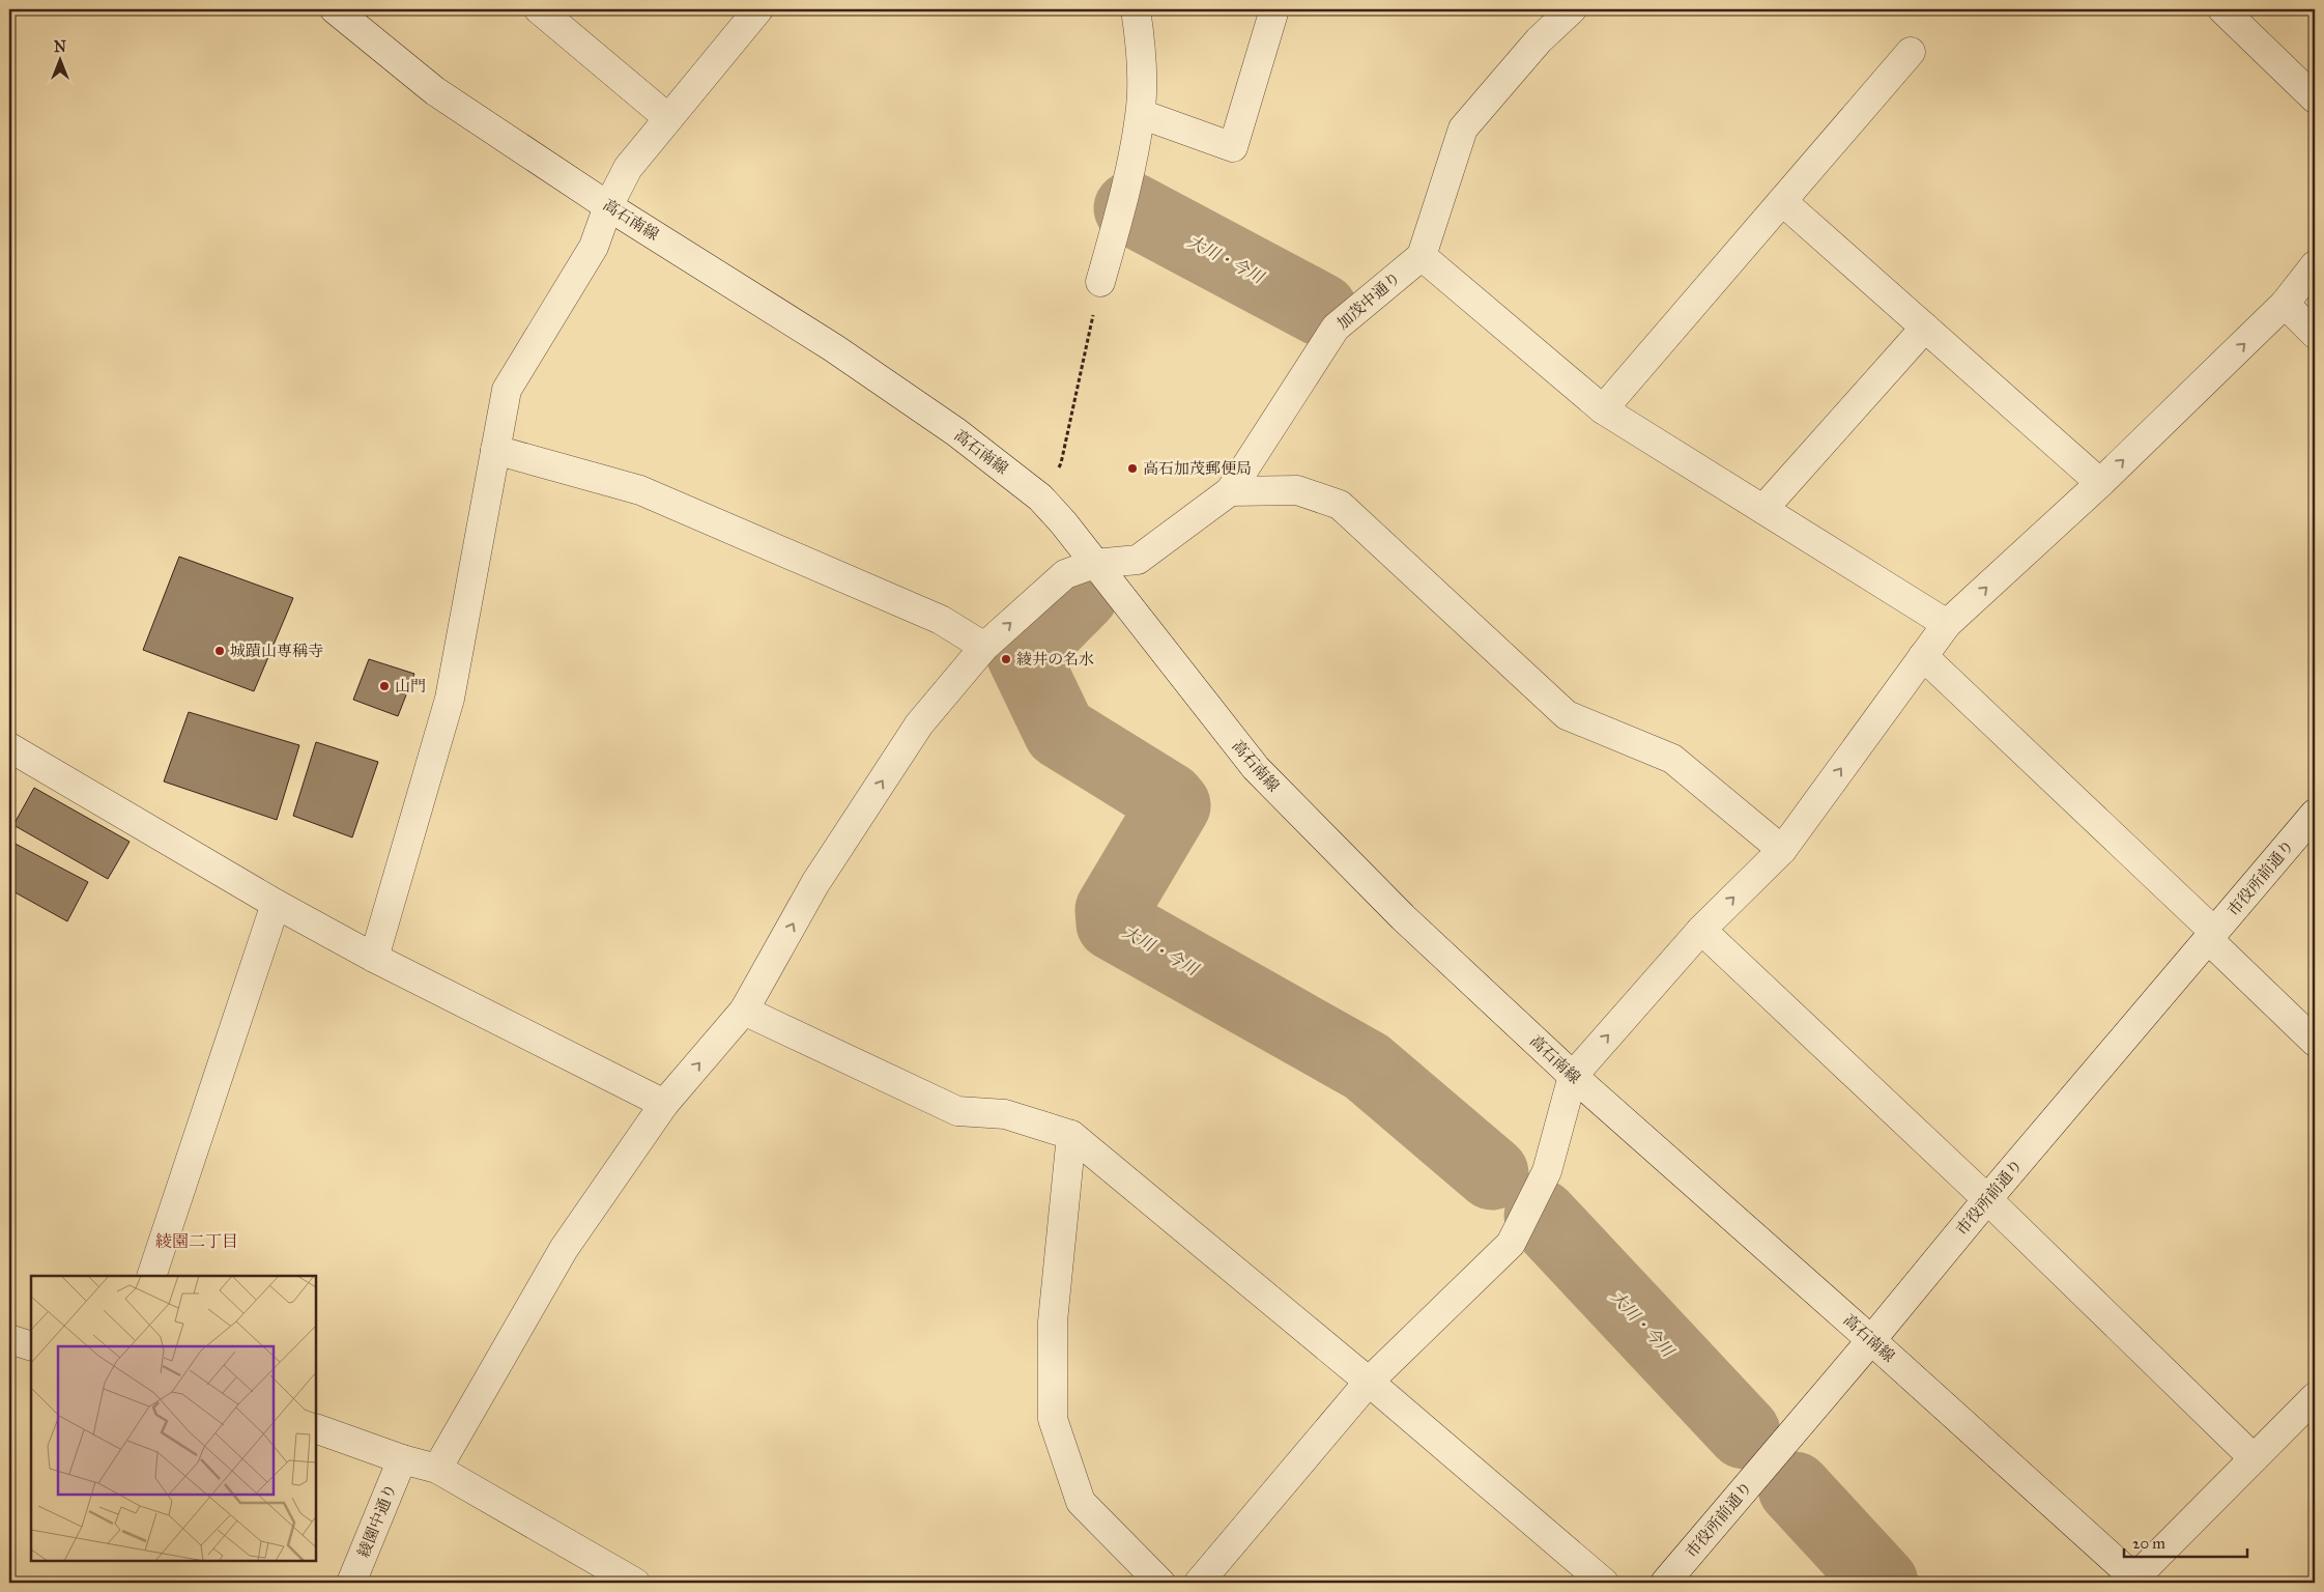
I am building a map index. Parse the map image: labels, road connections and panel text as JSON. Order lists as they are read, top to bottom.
{
  "streets": {
    "street": [
      "高石南線",
      "加茂中通り",
      "市役所前通り",
      "綾園中通り"
    ]
  },
  "crossings": [
    ["高石南線", "加茂中通り"],
    ["高石南線", "市役所前通り"]
  ],
  "one_way": ["加茂中通り"],
  "districts": ["綾園二丁目"],
  "water": ["大川・今川"],
  "places": [
    "高石加茂郵便局",
    "城蹟山専稱寺",
    "綾井の名水",
    "山門"
  ],
  "scale_bar": "20 m",
  "north": "top"
}
